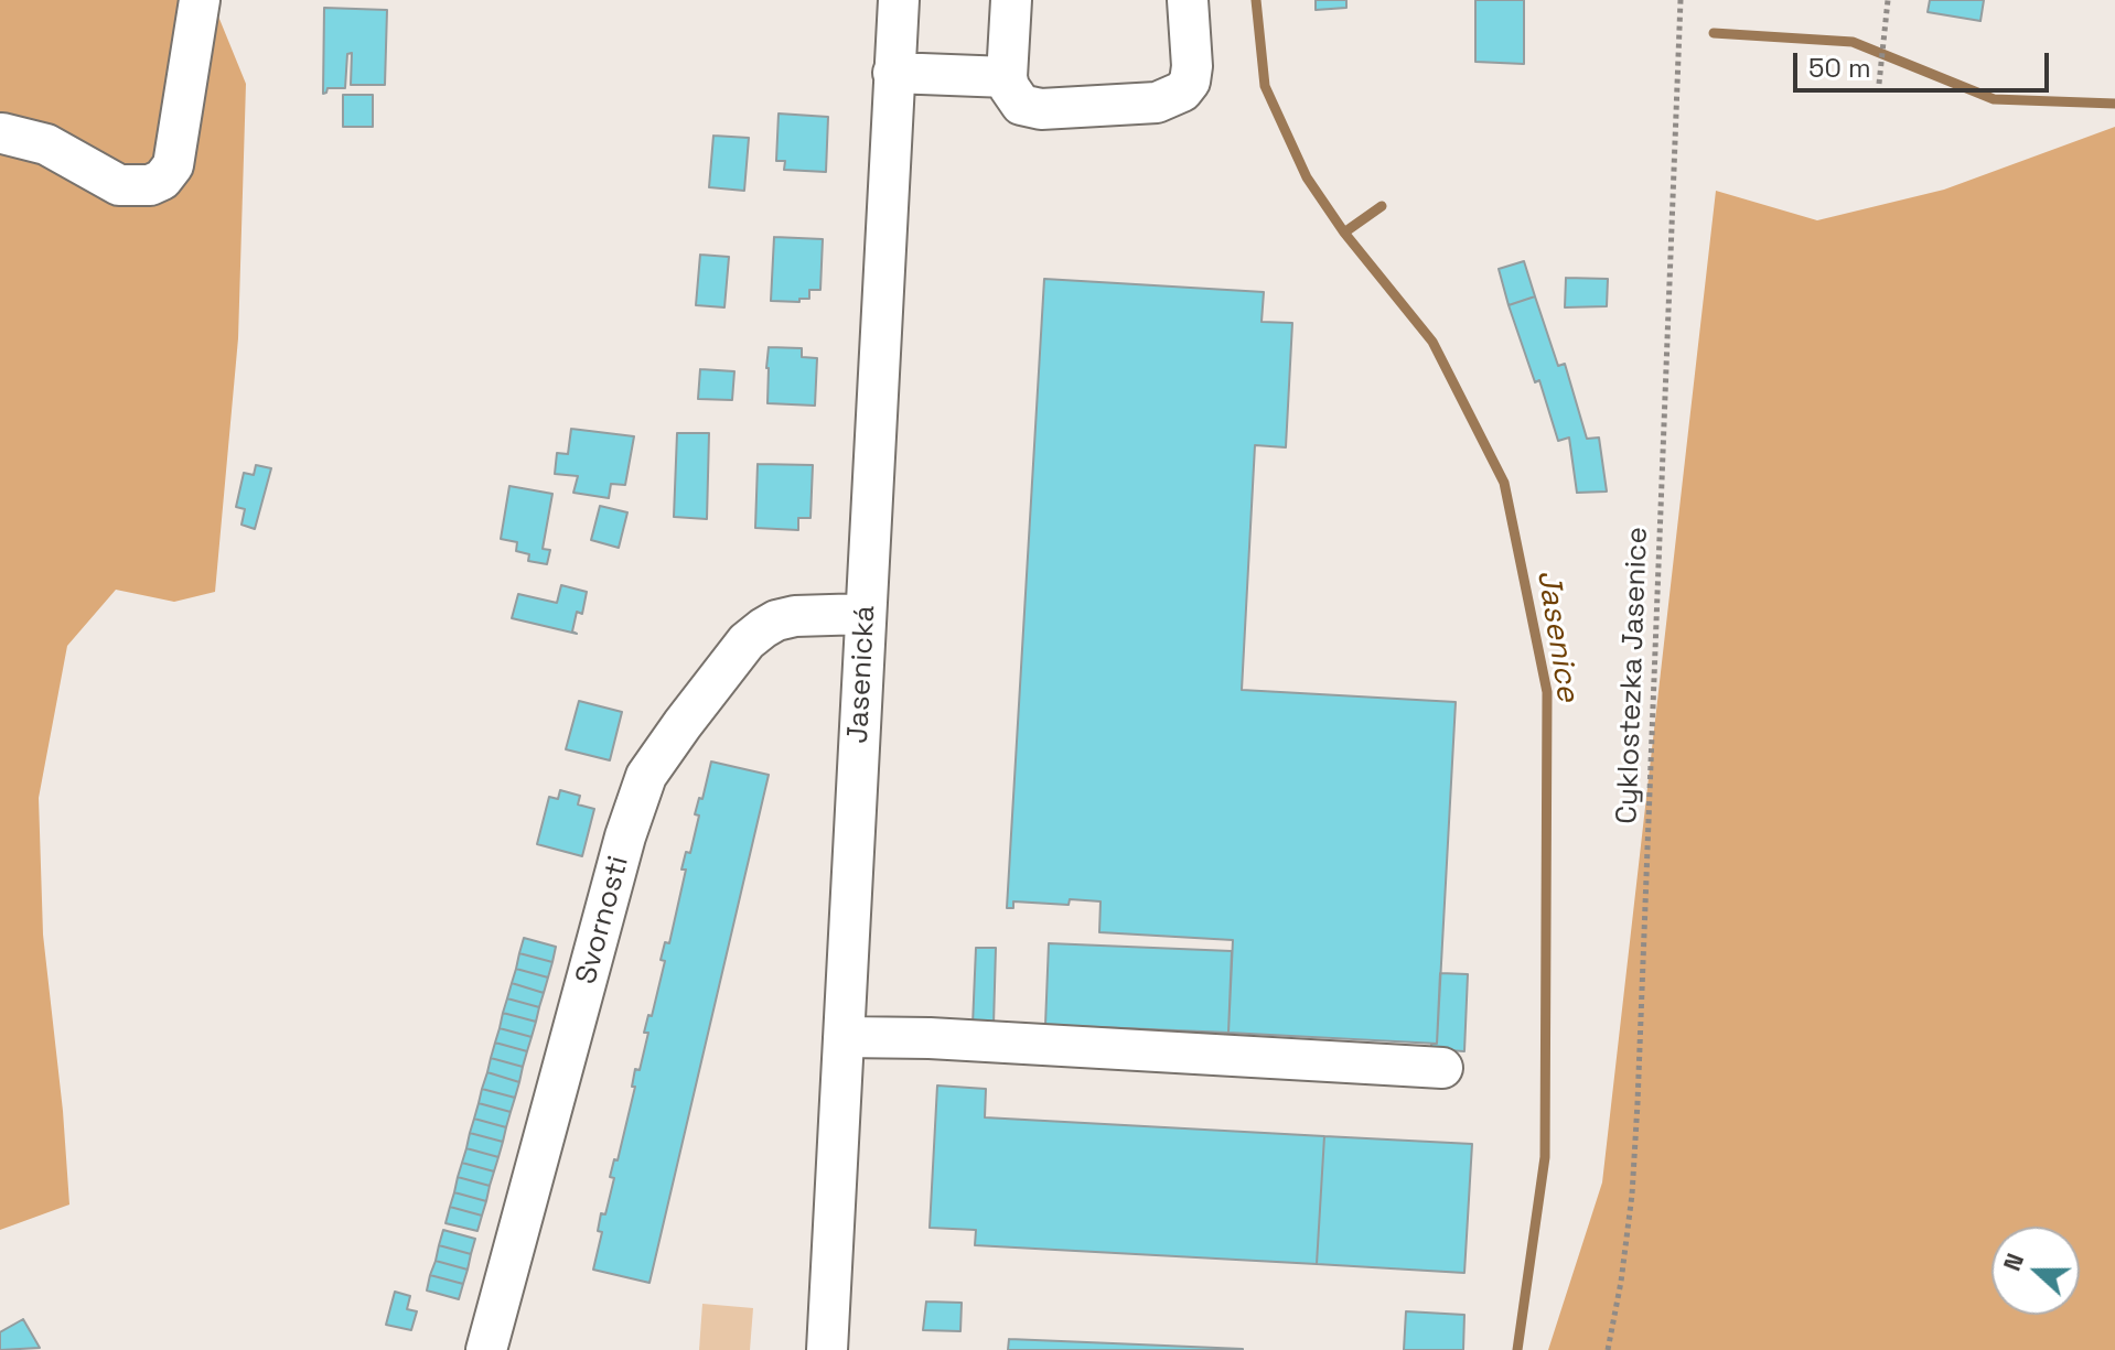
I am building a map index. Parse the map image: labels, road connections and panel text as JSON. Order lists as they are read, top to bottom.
{
  "streets": {
    "street": ["Jasenická", "Svornosti"],
    "path": ["Cyklostezka Jasenice"]
  },
  "crossings": [
    ["Jasenická", "Svornosti"]
  ],
  "water": ["Jasenice"],
  "scale_bar": "50 m",
  "north": "left"
}
